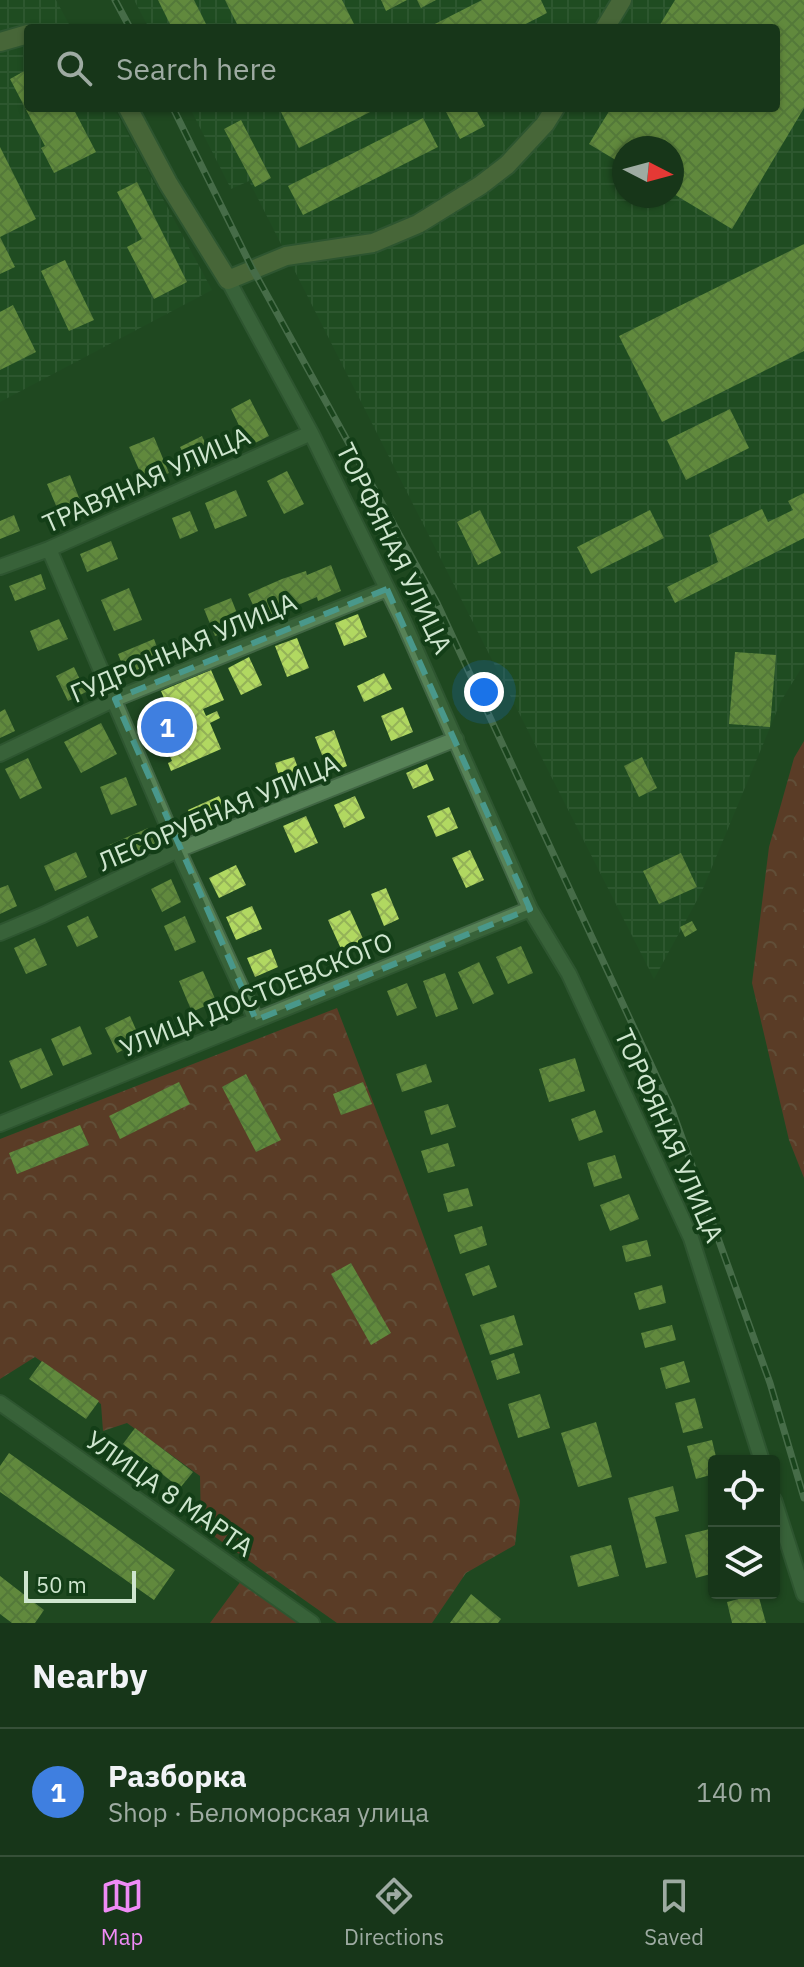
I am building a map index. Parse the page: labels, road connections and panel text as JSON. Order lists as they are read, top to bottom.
{
  "streets": {
    "street": [
      "ТРАВЯНАЯ УЛИЦА",
      "ТОРФЯНАЯ УЛИЦА",
      "ГУДРОННАЯ УЛИЦА",
      "ЛЕСОРУБНАЯ УЛИЦА",
      "УЛИЦА ДОСТОЕВСКОГО",
      "УЛИЦА 8 МАРТА"
    ]
  },
  "crossings": [
    ["ТРАВЯНАЯ УЛИЦА", "ТОРФЯНАЯ УЛИЦА"],
    ["ТОРФЯНАЯ УЛИЦА", "ГУДРОННАЯ УЛИЦА"],
    ["ТОРФЯНАЯ УЛИЦА", "ЛЕСОРУБНАЯ УЛИЦА"],
    ["ТОРФЯНАЯ УЛИЦА", "УЛИЦА ДОСТОЕВСКОГО"]
  ],
  "scale_bar": "50 m",
  "north": "right",
  "page": {
    "search": "Search here",
    "pins": "1",
    "scale": "50 m",
    "heading": "Nearby",
    "list": [
      {
        "mark": "1",
        "name": "Разборка",
        "note": "Shop · Беломорская улица",
        "value": "140 m"
      }
    ],
    "nav": ["Map", "Directions", "Saved"]
  }
}
